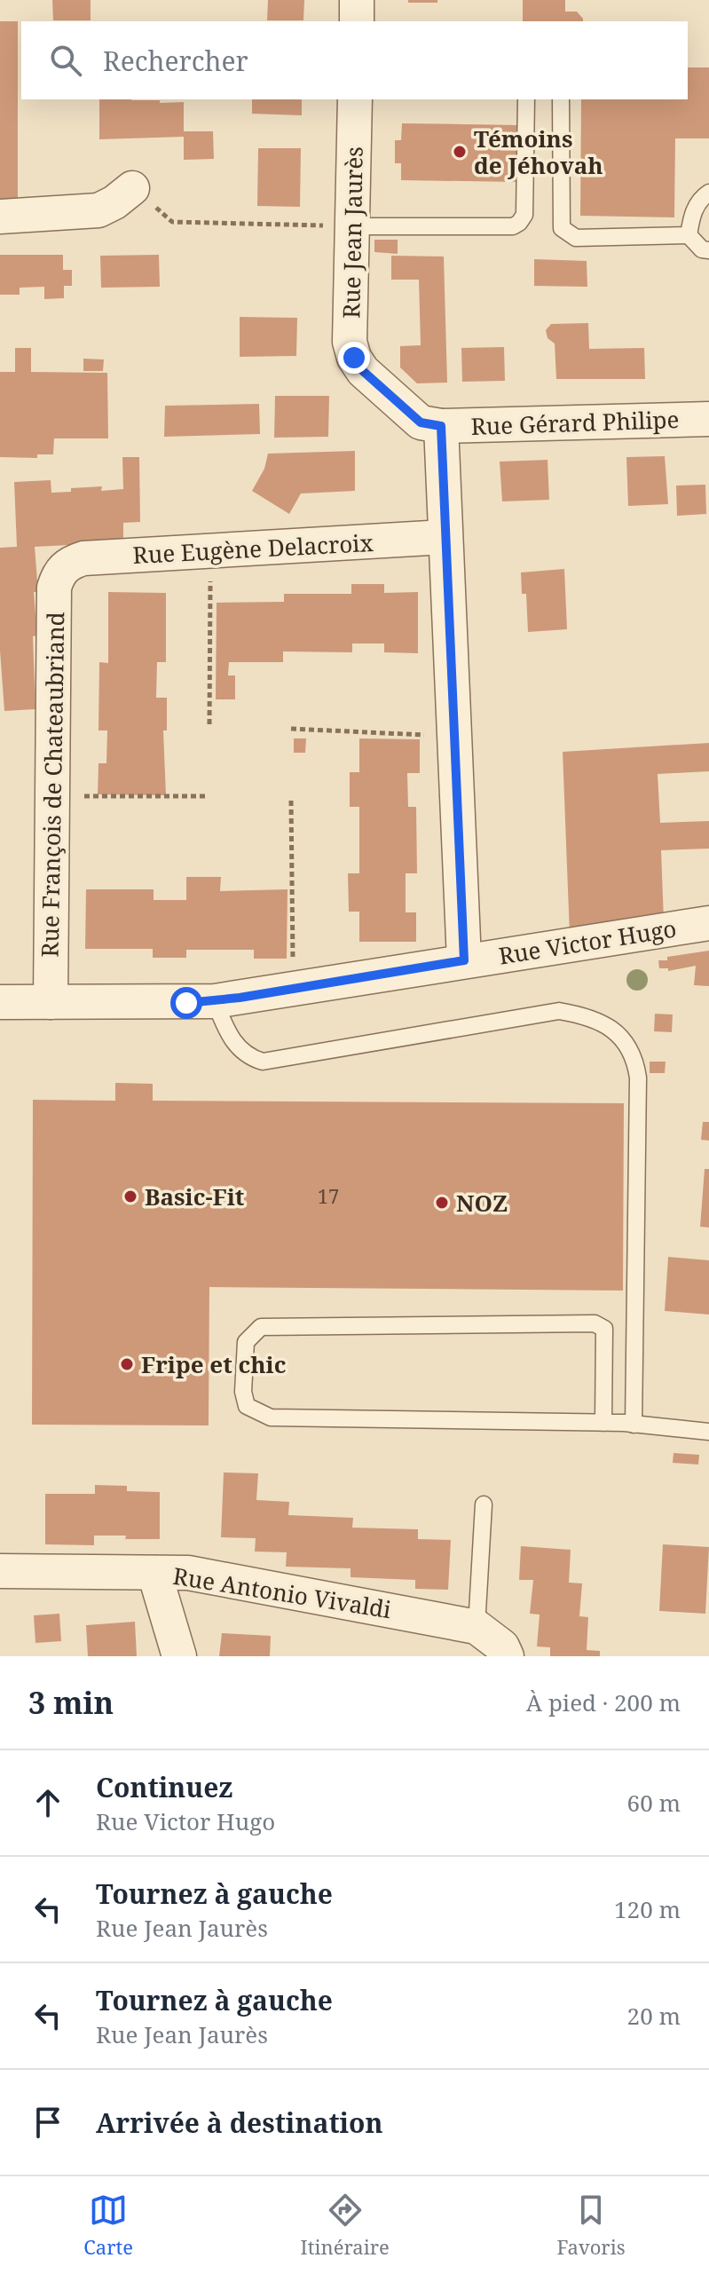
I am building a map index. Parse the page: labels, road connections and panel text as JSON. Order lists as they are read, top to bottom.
{
  "streets": {
    "street": [
      "Rue Jean Jaurès",
      "Rue Gérard Philipe",
      "Rue Eugène Delacroix",
      "Rue François de Chateaubriand",
      "Rue Victor Hugo",
      "Rue Antonio Vivaldi"
    ]
  },
  "crossings": [
    ["Rue Jean Jaurès", "Rue Gérard Philipe"],
    ["Rue Eugène Delacroix", "Rue François de Chateaubriand"],
    ["Rue François de Chateaubriand", "Rue Victor Hugo"]
  ],
  "places": [
    "Témoins de Jéhovah",
    "Basic-Fit",
    "NOZ",
    "Fripe et chic"
  ],
  "house_numbers": ["17"],
  "page": {
    "search": "Rechercher",
    "heading": ["3 min", "À pied · 200 m"],
    "list": [
      ["Continuez", "Rue Victor Hugo", "60 m"],
      ["Tournez à gauche", "Rue Jean Jaurès", "120 m"],
      ["Tournez à gauche", "Rue Jean Jaurès", "20 m"],
      "Arrivée à destination"
    ],
    "nav": ["Carte", "Itinéraire", "Favoris"]
  }
}
